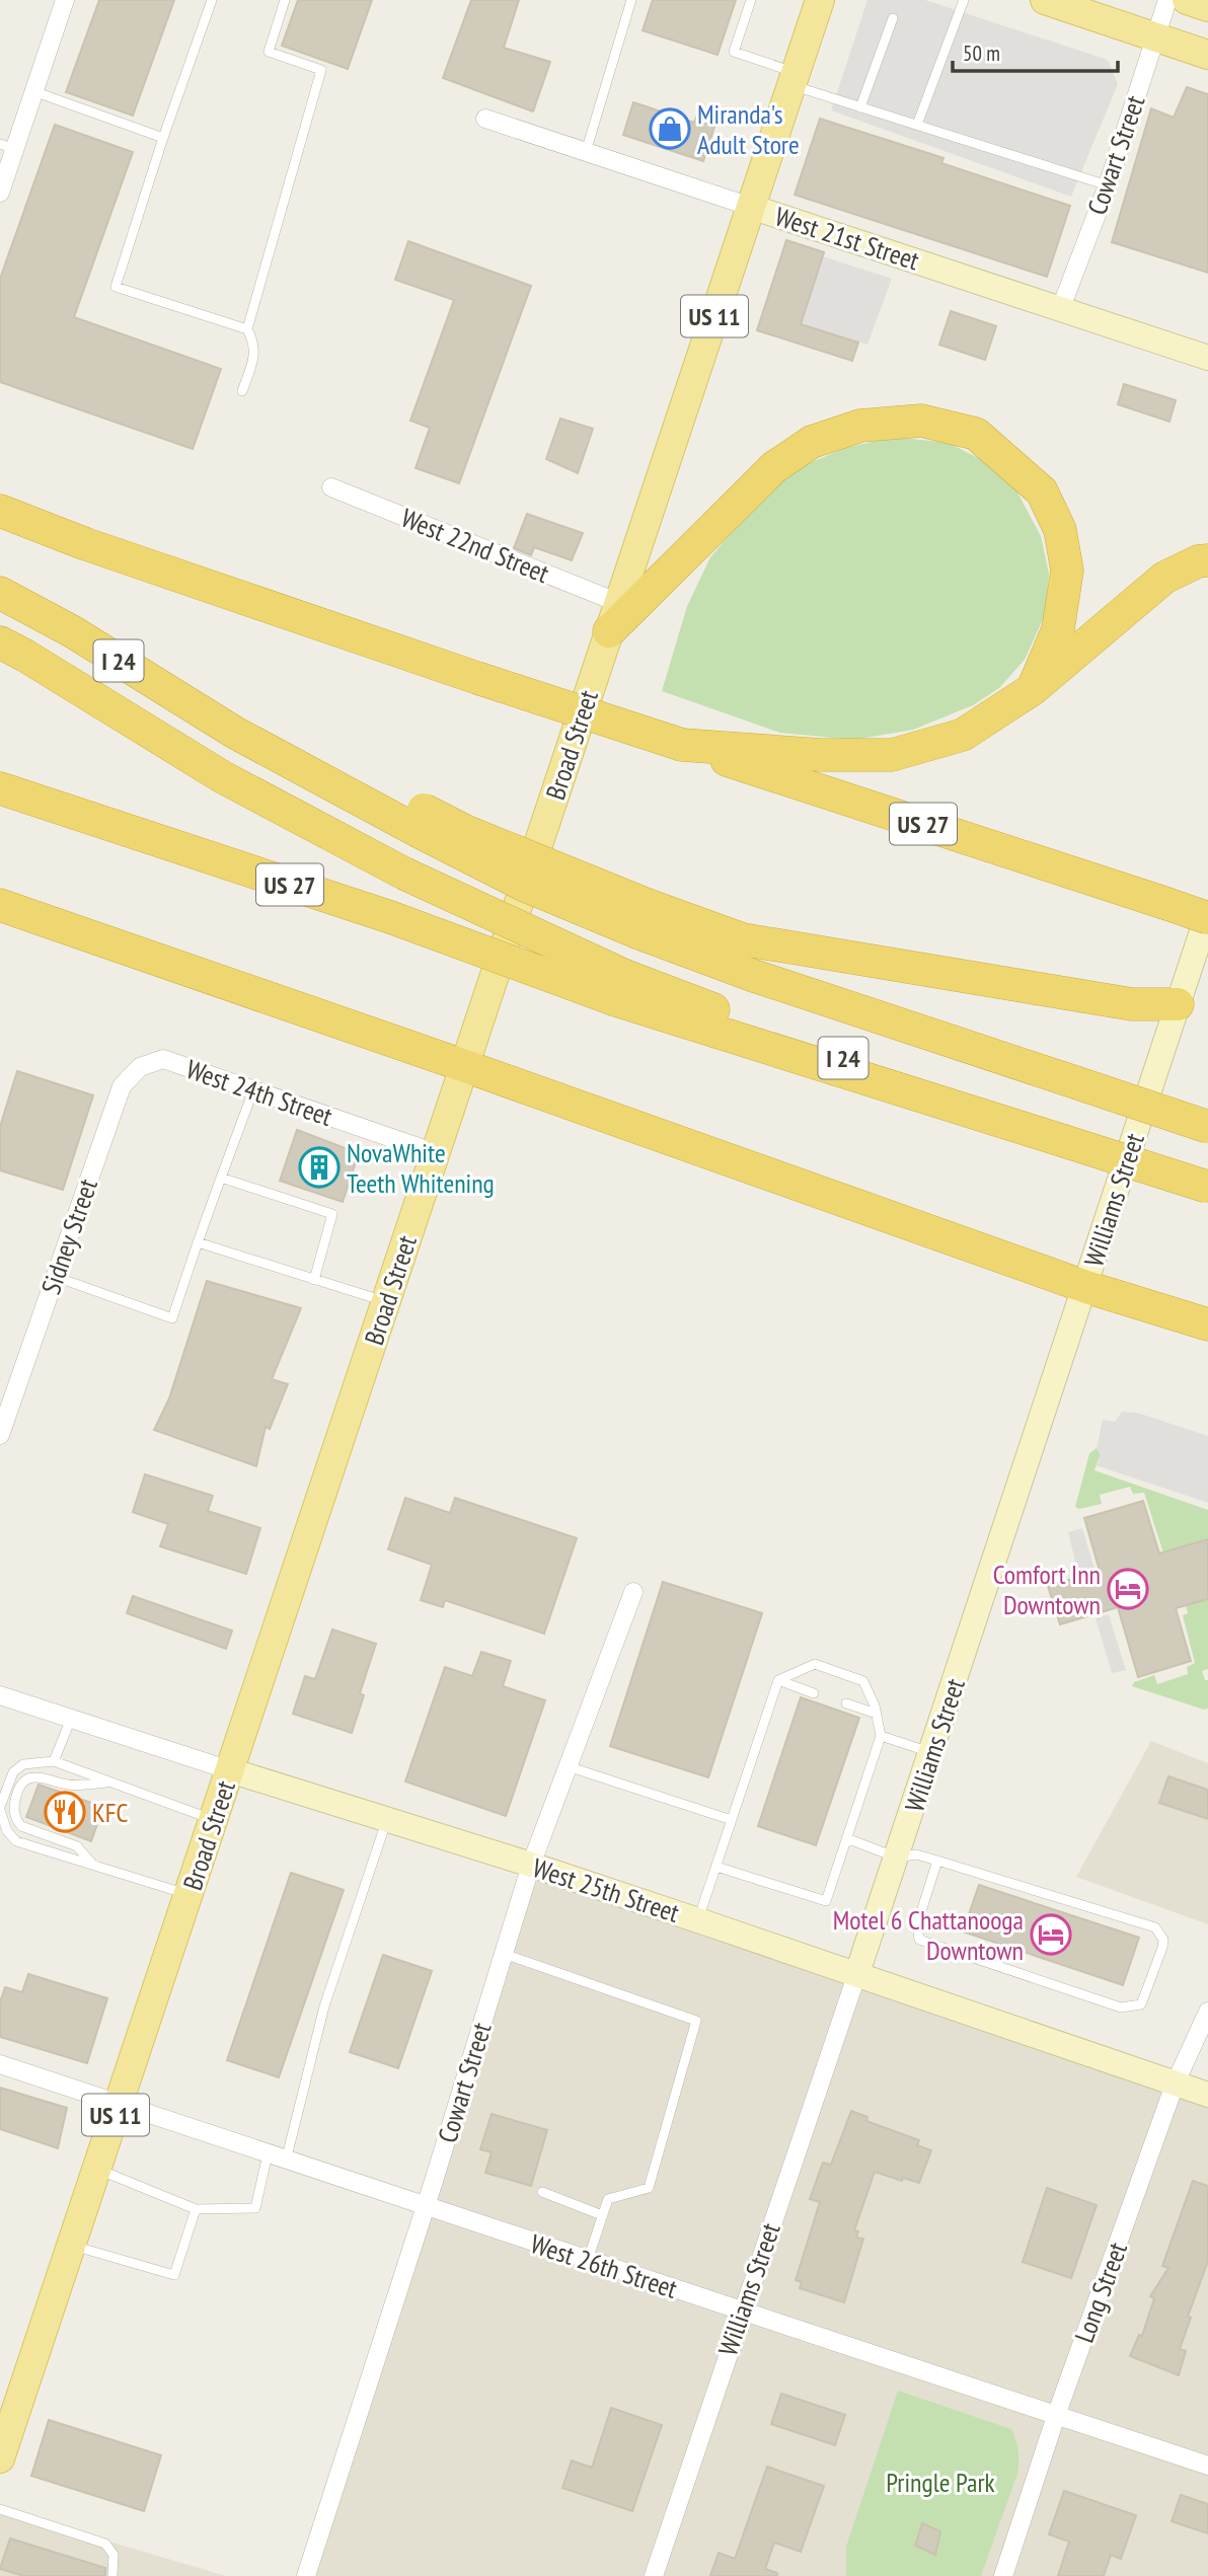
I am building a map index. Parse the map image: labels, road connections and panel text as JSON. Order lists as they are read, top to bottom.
{
  "streets": {
    "highway": ["I 24", "US 27"],
    "main road": ["US 11", "Broad Street"],
    "street": [
      "Cowart Street",
      "West 21st Street",
      "West 22nd Street",
      "West 24th Street",
      "Williams Street",
      "Sidney Street",
      "West 25th Street",
      "West 26th Street",
      "Long Street"
    ]
  },
  "crossings": [
    ["Cowart Street", "West 21st Street"],
    ["Cowart Street", "West 25th Street"],
    ["Cowart Street", "West 26th Street"],
    ["West 21st Street", "Broad Street"],
    ["West 22nd Street", "Broad Street"],
    ["I 24", "US 27"],
    ["Broad Street", "West 24th Street"],
    ["Broad Street", "West 25th Street"],
    ["Broad Street", "West 26th Street"],
    ["US 27", "Williams Street"],
    ["West 24th Street", "Sidney Street"],
    ["Williams Street", "West 25th Street"],
    ["Williams Street", "West 26th Street"],
    ["West 25th Street", "Long Street"],
    ["West 26th Street", "Long Street"]
  ],
  "parks": ["Pringle Park"],
  "places": {
    "shop": ["Miranda's Adult Store"],
    "building": ["NovaWhite Teeth Whitening"],
    "hotel": ["Comfort Inn Downtown", "Motel 6 Chattanooga Downtown"],
    "restaurant": ["KFC"]
  },
  "scale_bar": "50 m"
}
